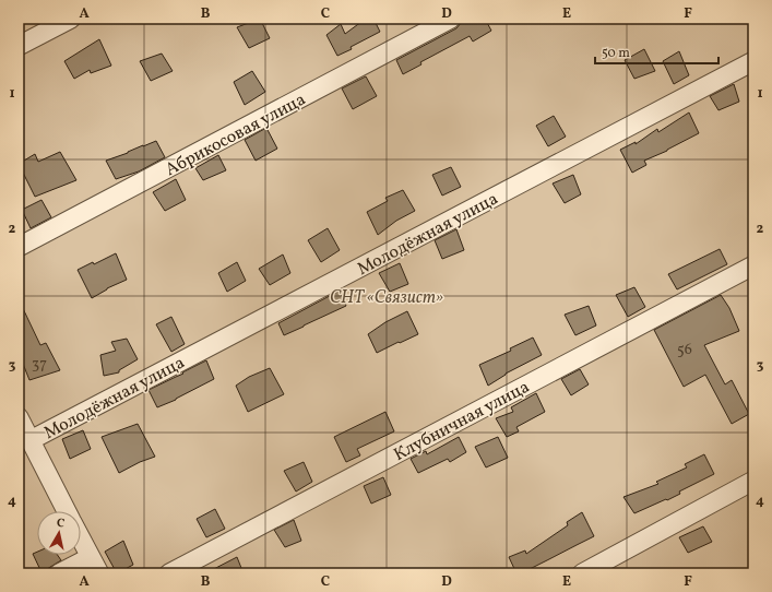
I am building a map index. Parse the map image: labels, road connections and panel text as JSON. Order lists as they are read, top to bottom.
{
  "streets": {
    "street": ["Абрикосовая улица", "Молодёжная улица", "Клубничная улица"]
  },
  "parks": ["СНТ «Связист»"],
  "house_numbers": ["56", "37"],
  "scale_bar": "50 m",
  "north": "top",
  "grid": {
    "columns": [
      "A",
      "B",
      "C",
      "D",
      "E",
      "F"
    ],
    "rows": [
      "1",
      "2",
      "3",
      "4"
    ]
  }
}
